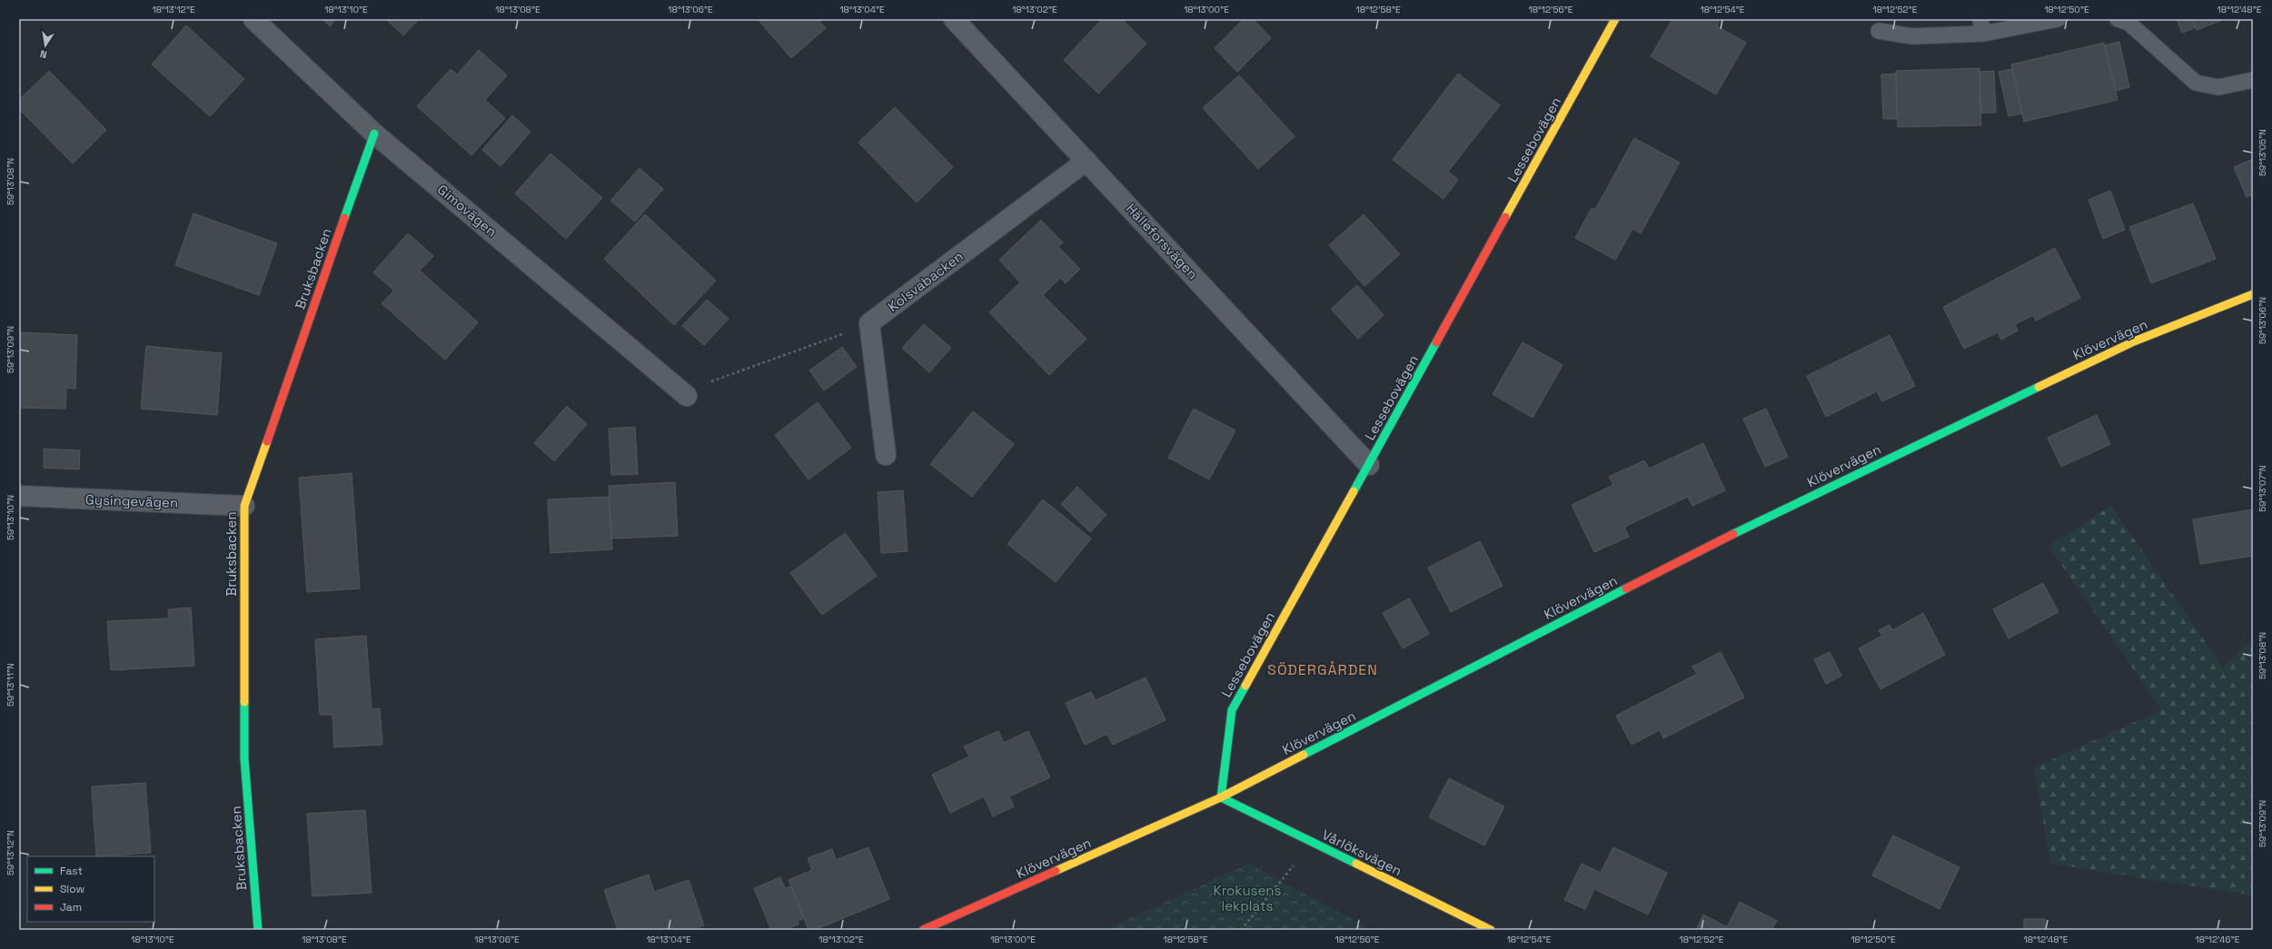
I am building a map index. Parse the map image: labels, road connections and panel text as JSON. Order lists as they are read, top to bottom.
{
  "streets": {
    "street": [
      "Lessebovägen",
      "Gimovägen",
      "Hälleforsvägen",
      "Bruksbacken",
      "Kolsvabacken",
      "Klövervägen",
      "Gysingevägen",
      "Vårlöksvägen"
    ]
  },
  "crossings": [
    ["Lessebovägen", "Hälleforsvägen"],
    ["Lessebovägen", "Klövervägen"],
    ["Lessebovägen", "Vårlöksvägen"],
    ["Gimovägen", "Bruksbacken"],
    ["Hälleforsvägen", "Kolsvabacken"],
    ["Bruksbacken", "Gysingevägen"],
    ["Klövervägen", "Vårlöksvägen"]
  ],
  "districts": ["SÖDERGÅRDEN"],
  "parks": ["Krokusens lekplats"],
  "legend": ["Fast", "Slow", "Jam"],
  "north": "bottom",
  "coordinates": [
    "18°13'12\"E",
    "18°13'10\"E",
    "18°13'08\"E",
    "18°13'06\"E",
    "18°13'04\"E",
    "18°13'02\"E",
    "18°13'00\"E",
    "18°12'58\"E",
    "18°12'56\"E",
    "18°12'54\"E",
    "18°12'52\"E",
    "18°12'50\"E",
    "18°12'48\"E",
    "59°13'05\"N",
    "59°13'08\"N",
    "59°13'06\"N",
    "59°13'09\"N",
    "59°13'07\"N",
    "59°13'10\"N",
    "59°13'11\"N",
    "59°13'12\"N",
    "18°12'46\"E"
  ]
}
